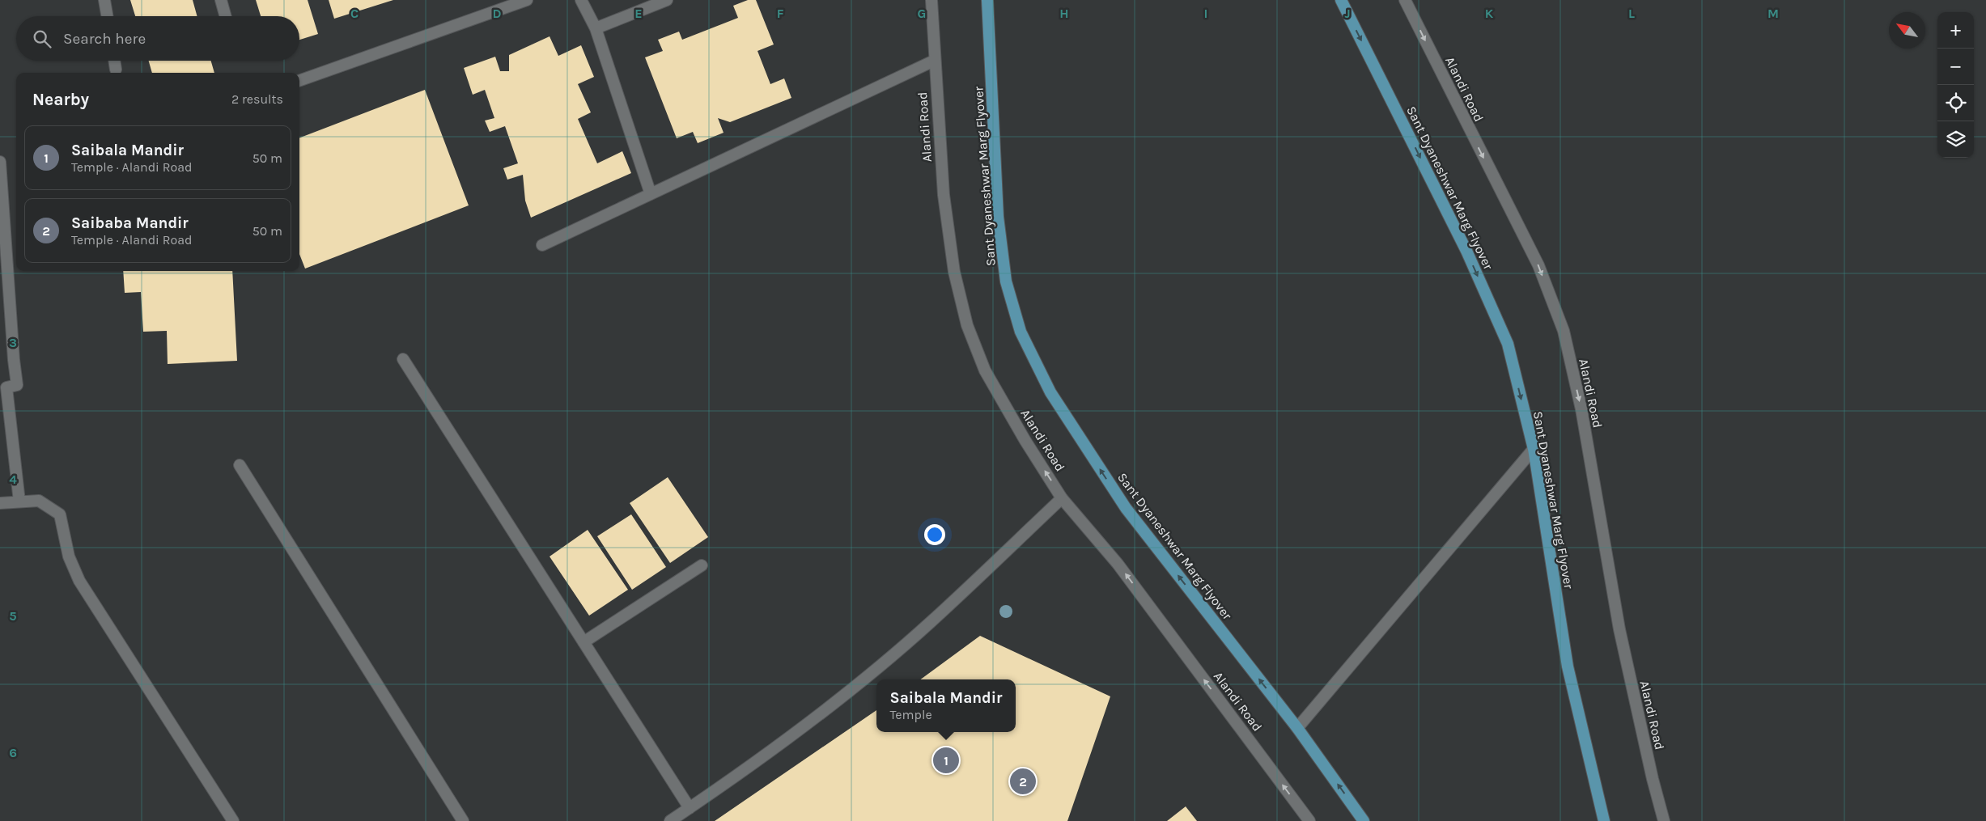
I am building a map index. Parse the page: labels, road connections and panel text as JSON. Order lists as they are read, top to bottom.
{
  "streets": {
    "main road": ["Sant Dyaneshwar Marg Flyover"],
    "street": ["Alandi Road"]
  },
  "north": "top left",
  "page": {
    "map_buttons": ["+", "−"],
    "search": "Search here",
    "heading": ["Nearby", "2 results"],
    "list": [
      {
        "mark": "1",
        "name": "Saibala Mandir",
        "note": "Temple · Alandi Road",
        "value": "50 m"
      },
      {
        "mark": "2",
        "name": "Saibaba Mandir",
        "note": "Temple · Alandi Road",
        "value": "50 m"
      }
    ],
    "popup": ["Saibala Mandir", "Temple"],
    "pins": ["1", "2"]
  },
  "grid": {
    "columns": [
      "C",
      "D",
      "E",
      "F",
      "G",
      "H",
      "I",
      "J",
      "K",
      "L",
      "M"
    ],
    "rows": [
      "3",
      "4",
      "5",
      "6"
    ]
  }
}
